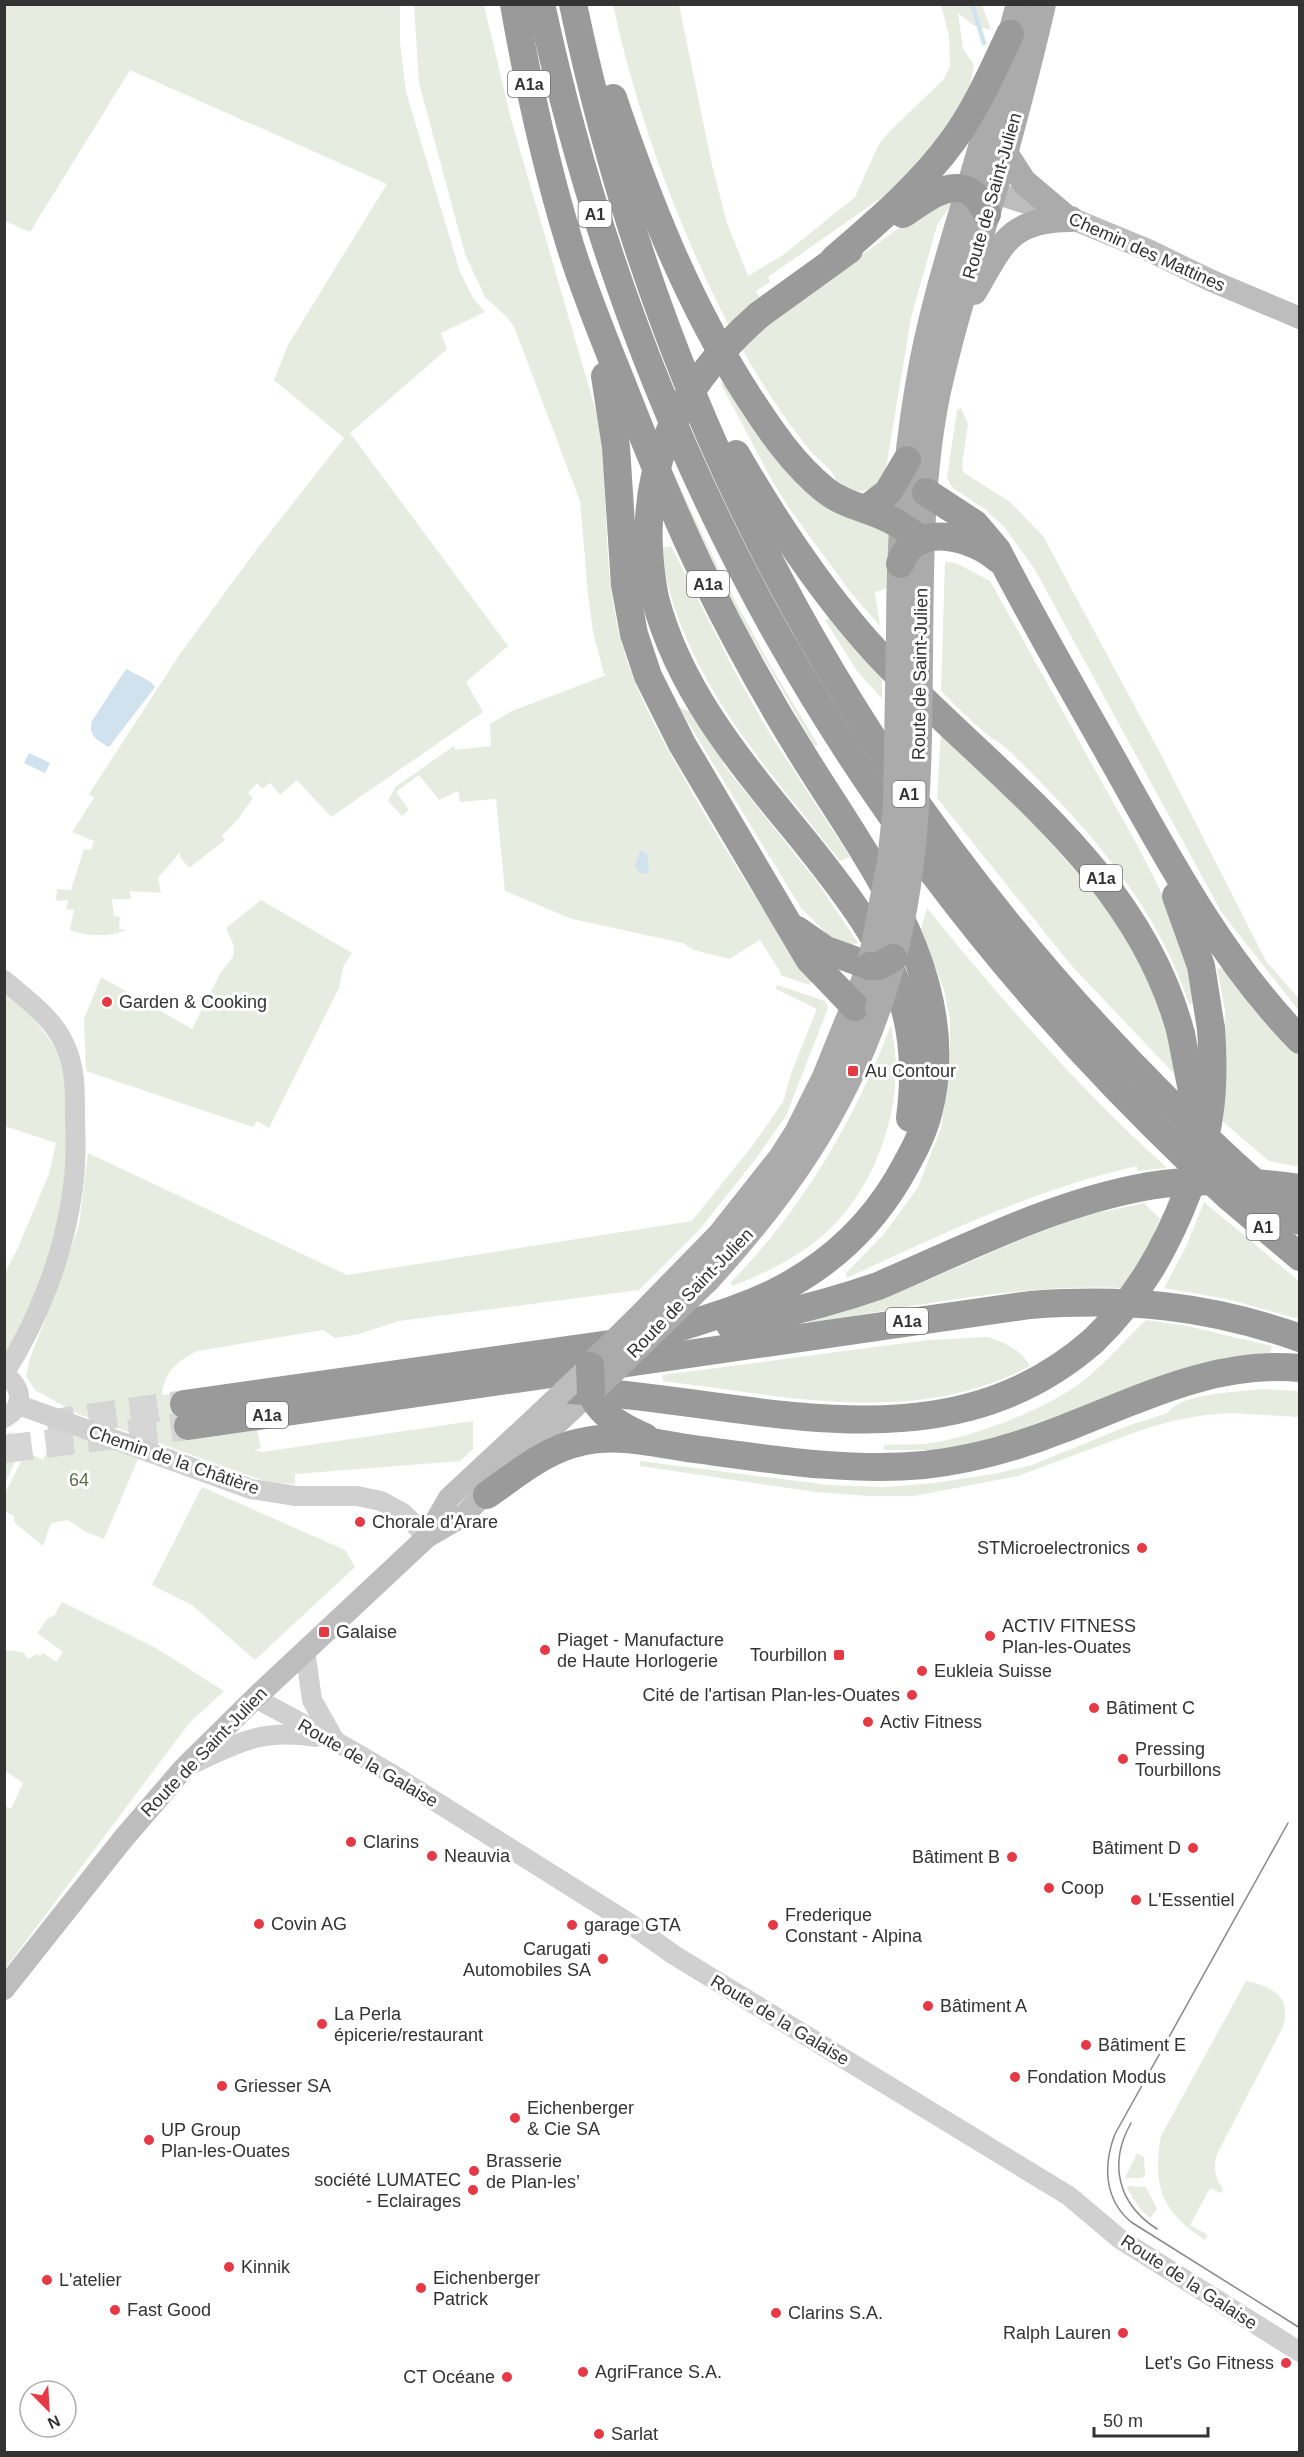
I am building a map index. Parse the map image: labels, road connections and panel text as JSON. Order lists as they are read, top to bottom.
{
  "streets": {
    "highway": ["A1a", "A1"],
    "main road": ["Route de Saint-Julien", "Chemin des Mattines"],
    "street": ["Chemin de la Châtière", "Route de la Galaise"]
  },
  "crossings": [
    ["A1a", "A1"],
    ["Route de Saint-Julien", "Chemin des Mattines"],
    ["Route de Saint-Julien", "Chemin de la Châtière"],
    ["Route de Saint-Julien", "Route de la Galaise"]
  ],
  "parks": ["64"],
  "places": {
    "other": [
      "Garden & Cooking",
      "Chorale d’Arare",
      "STMicroelectronics",
      "ACTIV FITNESS Plan-les-Ouates",
      "Piaget - Manufacture de Haute Horlogerie",
      "Eukleia Suisse",
      "Cité de l'artisan Plan-les-Ouates",
      "Bâtiment C",
      "Activ Fitness",
      "Pressing Tourbillons",
      "Clarins",
      "Bâtiment D",
      "Neauvia",
      "Bâtiment B",
      "Coop",
      "L'Essentiel",
      "Covin AG",
      "garage GTA",
      "Frederique Constant - Alpina",
      "Carugati Automobiles SA",
      "Bâtiment A",
      "La Perla épicerie/restaurant",
      "Bâtiment E",
      "Fondation Modus",
      "Griesser SA",
      "Eichenberger & Cie SA",
      "UP Group Plan-les-Ouates",
      "Brasserie de Plan-les’",
      "société LUMATEC - Eclairages",
      "Kinnik",
      "L'atelier",
      "Eichenberger Patrick",
      "Fast Good",
      "Clarins S.A.",
      "Ralph Lauren",
      "Let's Go Fitness",
      "AgriFrance S.A.",
      "CT Océane",
      "Sarlat"
    ],
    "transit": ["Au Contour", "Galaise", "Tourbillon"]
  },
  "scale_bar": "50 m",
  "north": "bottom right"
}
